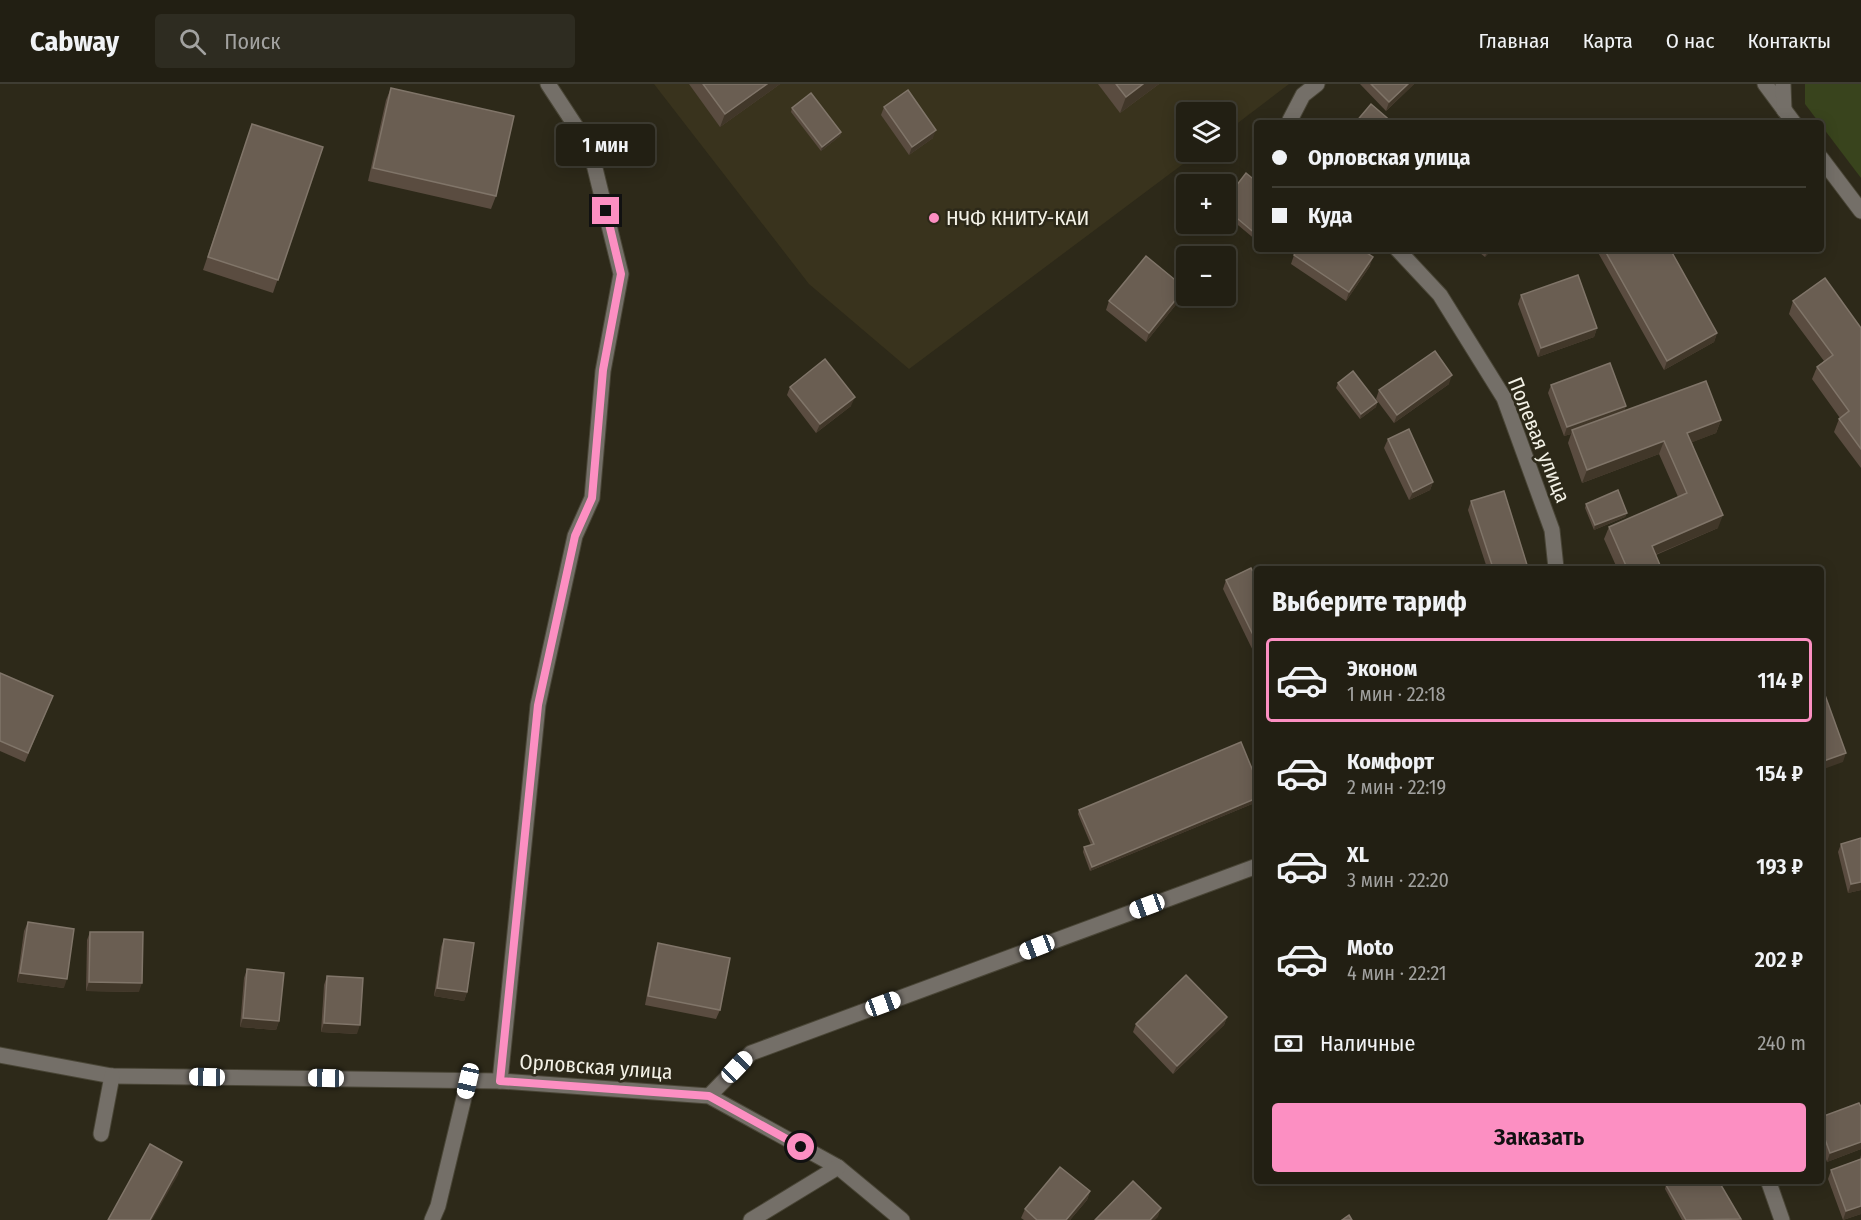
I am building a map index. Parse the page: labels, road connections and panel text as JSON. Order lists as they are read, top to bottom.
{
  "streets": {
    "street": ["Полевая улица", "Орловская улица"]
  },
  "places": ["НЧФ КНИТУ-КАИ"],
  "page": {
    "header": "Cabway",
    "search": "Поиск",
    "nav": [
      "Главная",
      "Карта",
      "О нас",
      "Контакты"
    ],
    "map_buttons": ["+", "−"],
    "banner": ["Орловская улица", "Куда"],
    "bubble": "1 мин",
    "heading": "Выберите тариф",
    "list": [
      {
        "name": "Эконом",
        "note": "1 мин · 22:18",
        "value": "114 ₽"
      },
      {
        "name": "Комфорт",
        "note": "2 мин · 22:19",
        "value": "154 ₽"
      },
      {
        "name": "XL",
        "note": "3 мин · 22:20",
        "value": "193 ₽"
      },
      {
        "name": "Moto",
        "note": "4 мин · 22:21",
        "value": "202 ₽"
      }
    ],
    "pay": ["Наличные", "240 m"],
    "buttons": "Заказать"
  }
}
